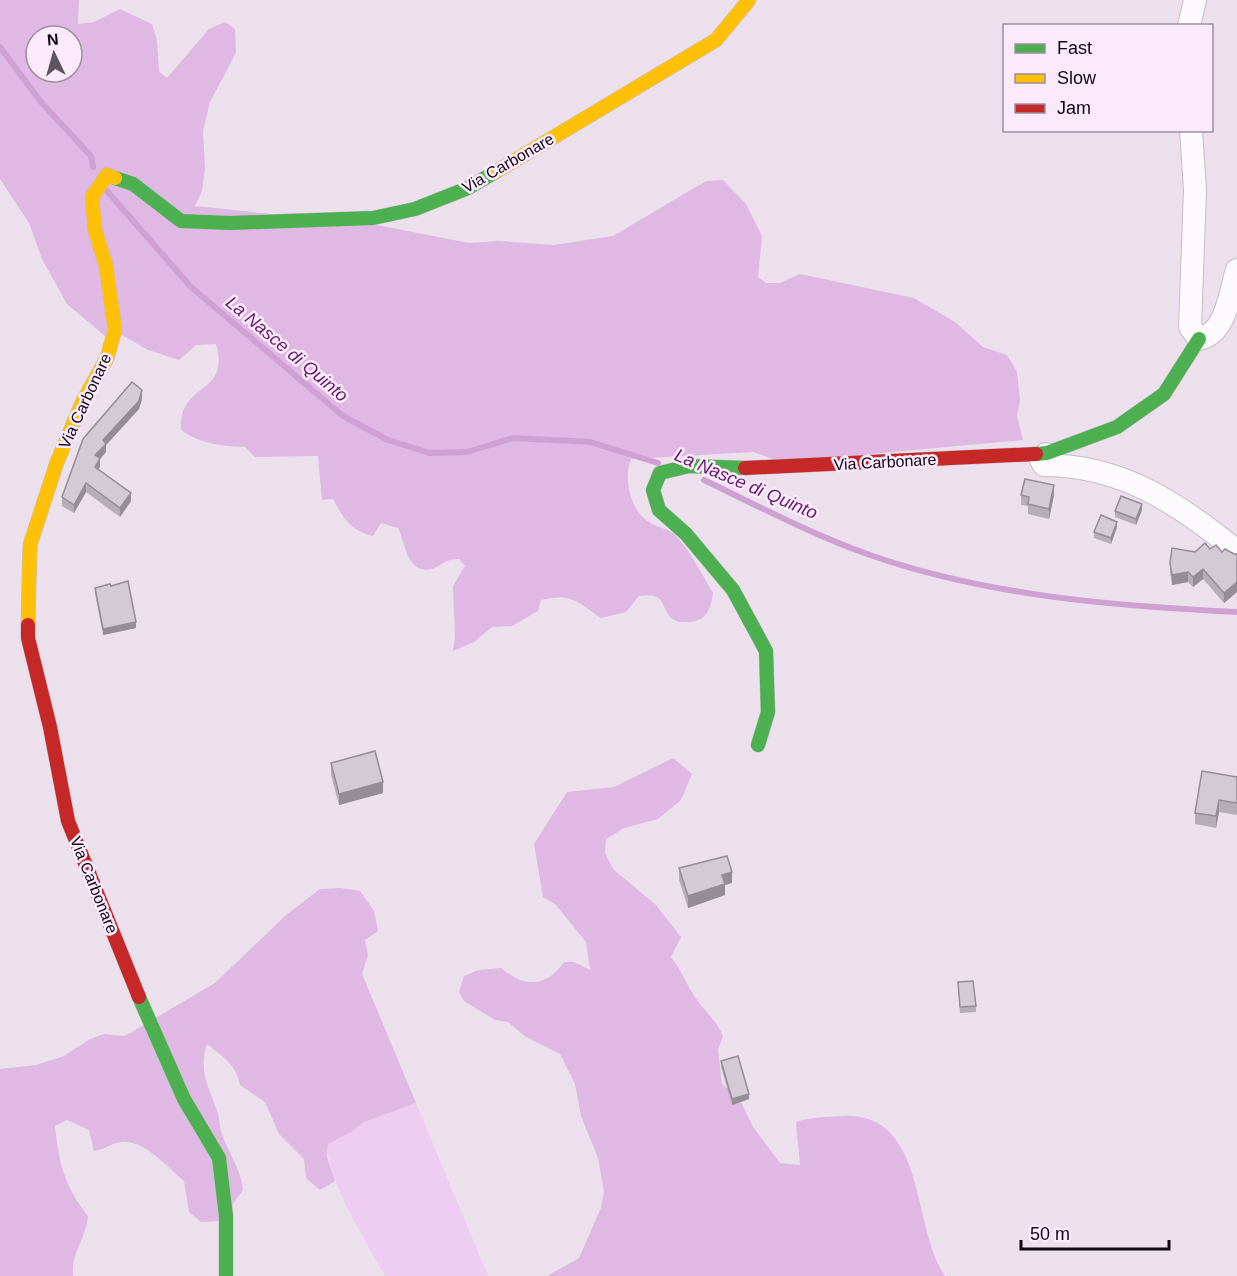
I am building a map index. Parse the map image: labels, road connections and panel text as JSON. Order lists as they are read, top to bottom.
{
  "streets": {
    "street": ["Via Carbonare"]
  },
  "water": ["La Nasce di Quinto"],
  "legend": ["Fast", "Slow", "Jam"],
  "scale_bar": "50 m",
  "north": "top"
}
